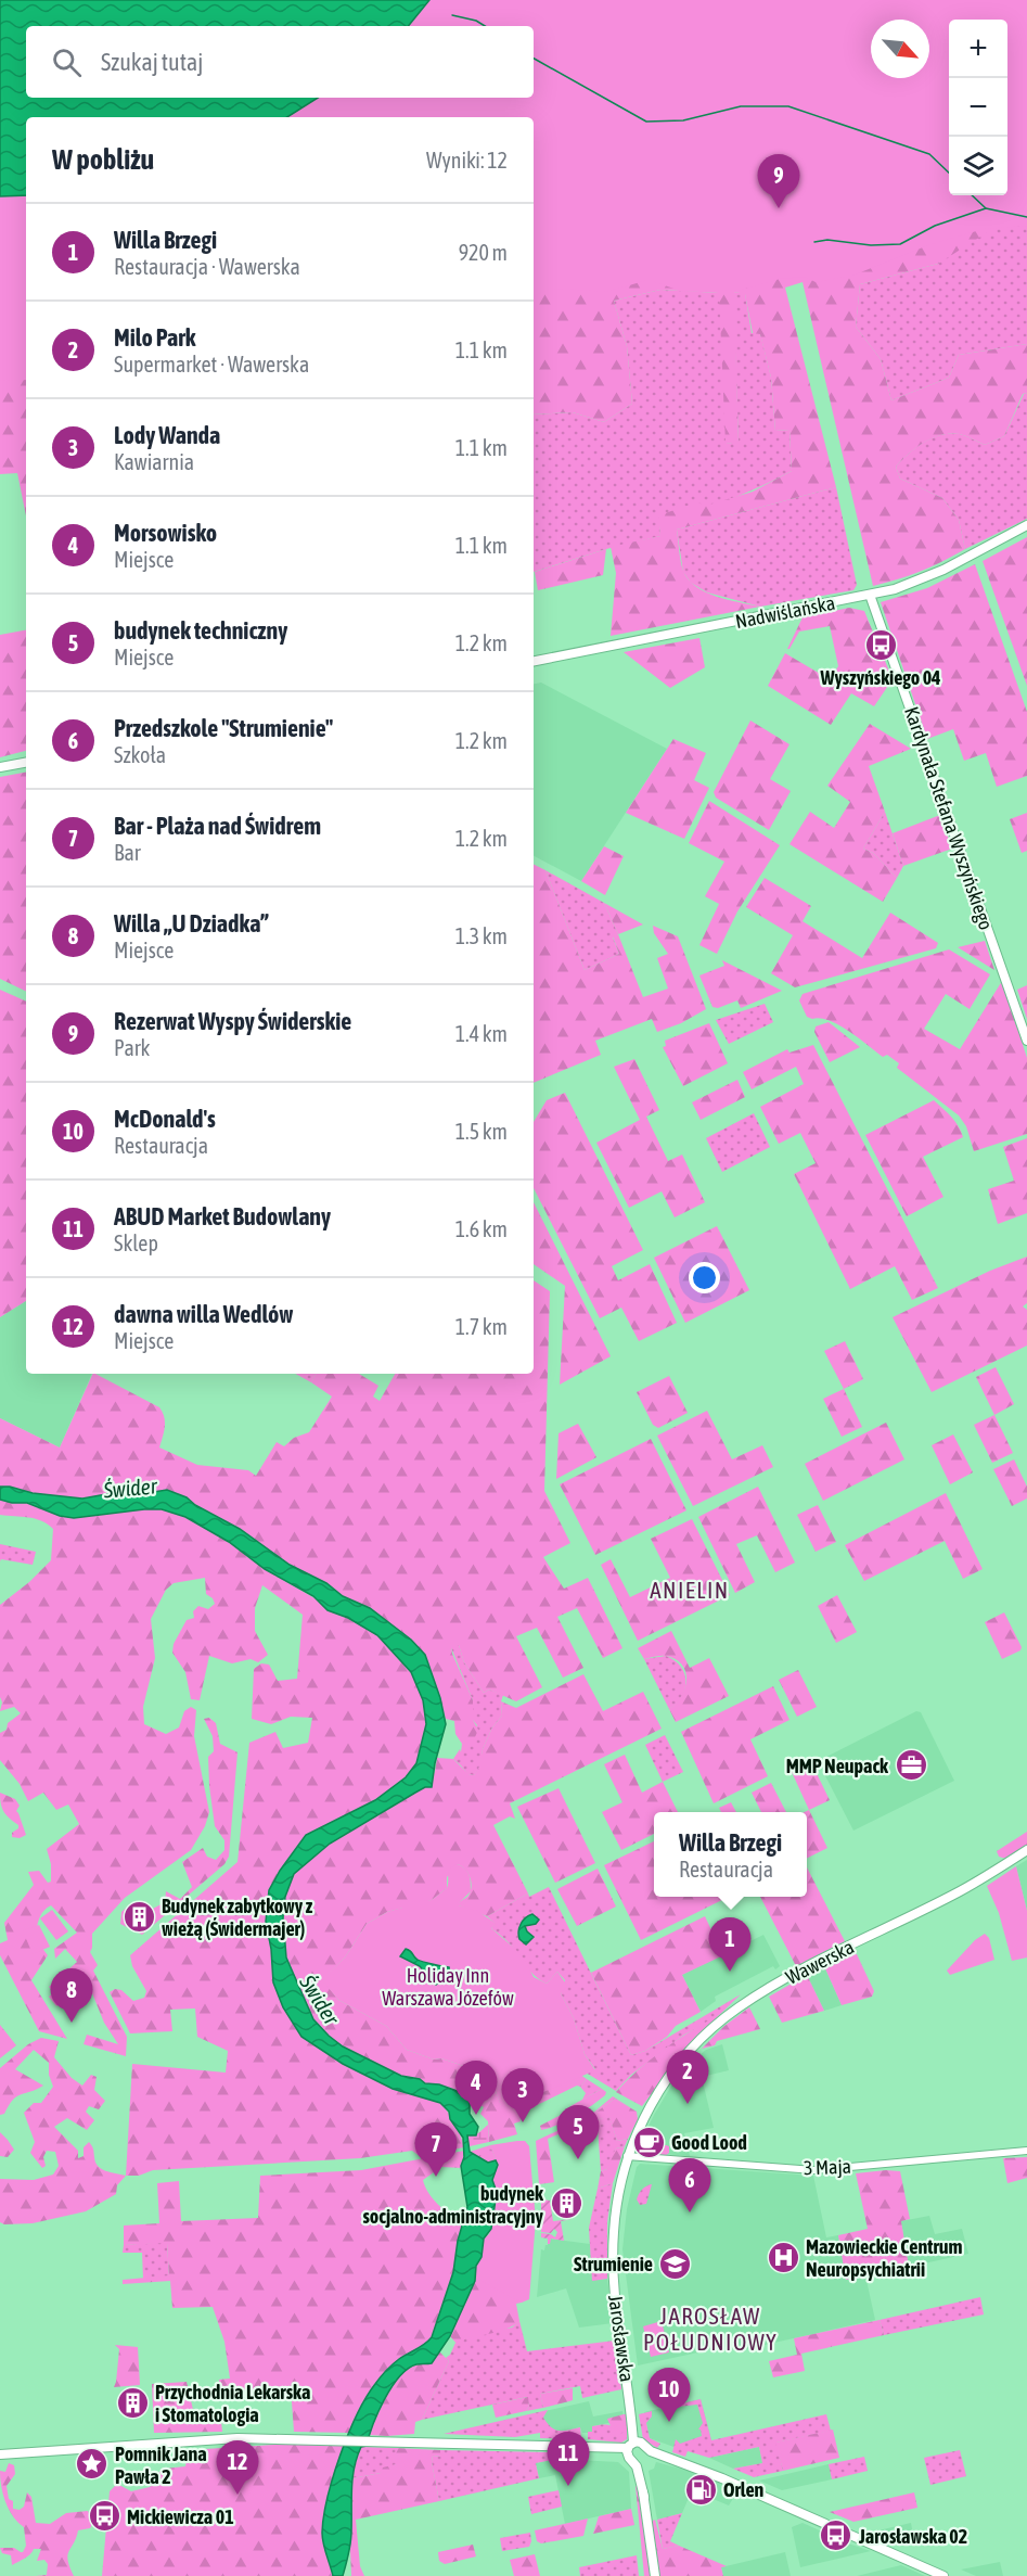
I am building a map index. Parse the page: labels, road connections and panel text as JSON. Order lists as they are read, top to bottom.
{
  "streets": {
    "main road": [
      "Nadwiślańska",
      "Kardynała Stefana Wyszyńskiego",
      "Wawerska",
      "Jarosławska"
    ],
    "street": ["3 Maja"]
  },
  "crossings": [
    ["Nadwiślańska", "Kardynała Stefana Wyszyńskiego"],
    ["Wawerska", "Jarosławska"],
    ["3 Maja", "Jarosławska"]
  ],
  "districts": ["ANIELIN", "JAROSŁAW POŁUDNIOWY"],
  "water": ["Świder"],
  "parks": ["Holiday Inn Warszawa Józefów"],
  "places": {
    "bus stop": ["Wyszyńskiego 04", "Mickiewicza 01", "Jarosławska 02"],
    "office": ["MMP Neupack"],
    "building": ["Budynek zabytkowy z wieżą (Świdermajer)", "budynek socjalno-administracyjny", "Przychodnia Lekarska i Stomatologia"],
    "cafe": ["Good Lood"],
    "hospital": ["Mazowieckie Centrum Neuropsychiatrii"],
    "school or university": ["Strumienie"],
    "place": ["Pomnik Jana Pawła 2"],
    "fuel station": ["Orlen"]
  },
  "north": "bottom right",
  "page": {
    "map_buttons": ["+", "−"],
    "search": "Szukaj tutaj",
    "heading": ["W pobliżu", "Wyniki: 12"],
    "pins": [
      "9",
      "1",
      "8",
      "2",
      "4",
      "3",
      "5",
      "7",
      "6",
      "10",
      "11",
      "12"
    ],
    "list": [
      {
        "mark": "1",
        "name": "Willa Brzegi",
        "note": "Restauracja · Wawerska",
        "value": "920 m"
      },
      {
        "mark": "2",
        "name": "Milo Park",
        "note": "Supermarket · Wawerska",
        "value": "1.1 km"
      },
      {
        "mark": "3",
        "name": "Lody Wanda",
        "note": "Kawiarnia",
        "value": "1.1 km"
      },
      {
        "mark": "4",
        "name": "Morsowisko",
        "note": "Miejsce",
        "value": "1.1 km"
      },
      {
        "mark": "5",
        "name": "budynek techniczny",
        "note": "Miejsce",
        "value": "1.2 km"
      },
      {
        "mark": "6",
        "name": "Przedszkole \"Strumienie\"",
        "note": "Szkoła",
        "value": "1.2 km"
      },
      {
        "mark": "7",
        "name": "Bar - Plaża nad Świdrem",
        "note": "Bar",
        "value": "1.2 km"
      },
      {
        "mark": "8",
        "name": "Willa „U Dziadka”",
        "note": "Miejsce",
        "value": "1.3 km"
      },
      {
        "mark": "9",
        "name": "Rezerwat Wyspy Świderskie",
        "note": "Park",
        "value": "1.4 km"
      },
      {
        "mark": "10",
        "name": "McDonald's",
        "note": "Restauracja",
        "value": "1.5 km"
      },
      {
        "mark": "11",
        "name": "ABUD Market Budowlany",
        "note": "Sklep",
        "value": "1.6 km"
      },
      {
        "mark": "12",
        "name": "dawna willa Wedlów",
        "note": "Miejsce",
        "value": "1.7 km"
      }
    ],
    "popup": ["Willa Brzegi", "Restauracja"]
  }
}
